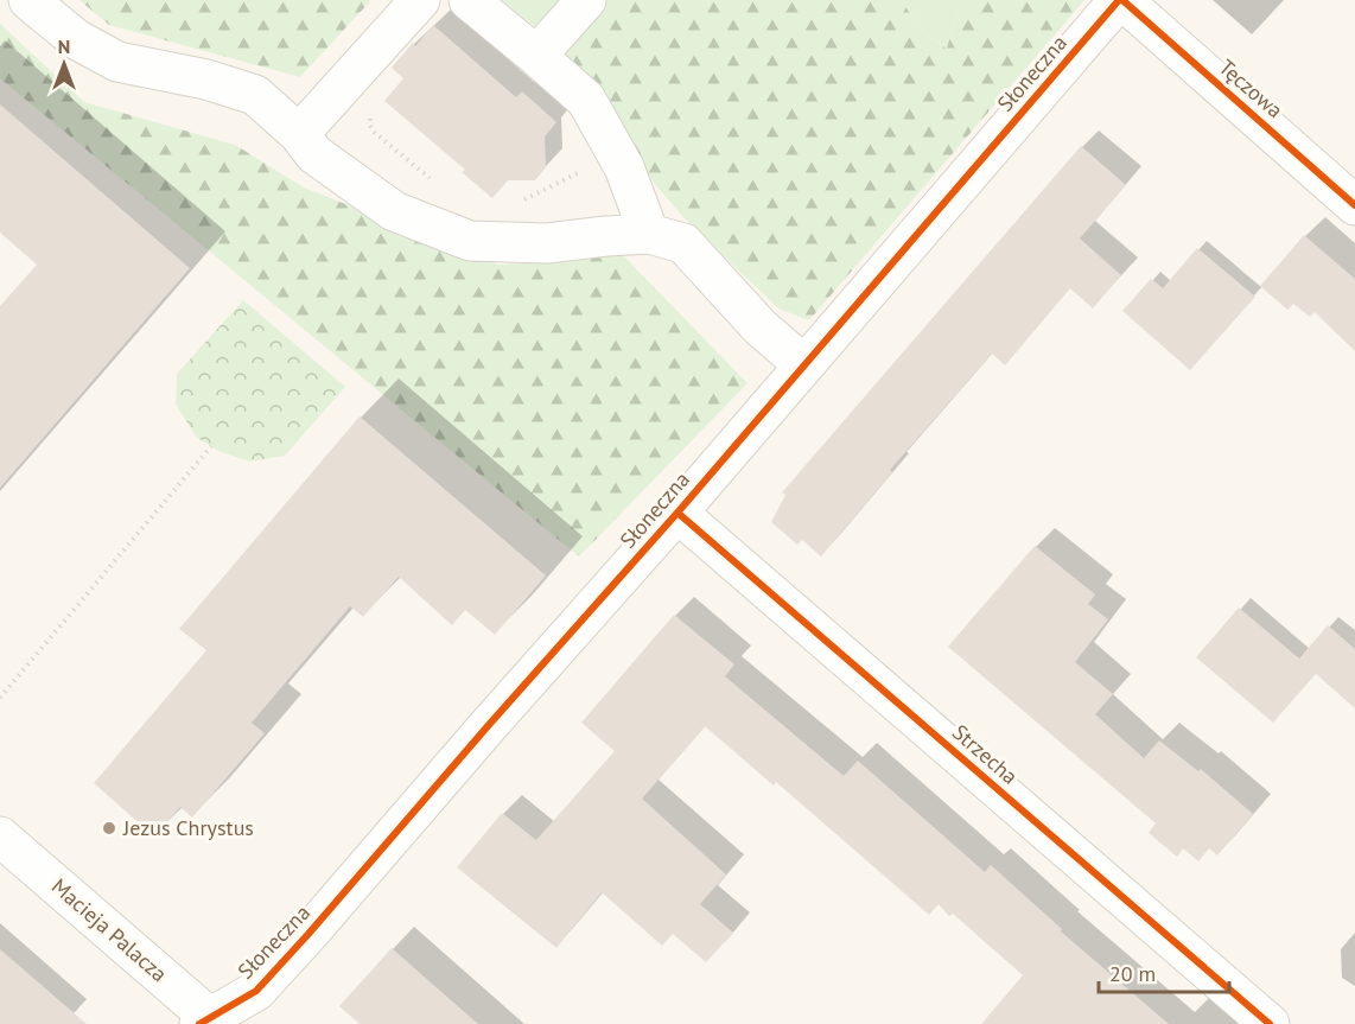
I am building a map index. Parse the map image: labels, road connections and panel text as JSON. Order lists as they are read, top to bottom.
{
  "streets": {
    "street": [
      "Słoneczna",
      "Tęczowa",
      "Strzecha",
      "Macieja Palacza"
    ]
  },
  "crossings": [
    ["Słoneczna", "Tęczowa"],
    ["Słoneczna", "Strzecha"],
    ["Słoneczna", "Macieja Palacza"]
  ],
  "places": ["Jezus Chrystus"],
  "scale_bar": "20 m",
  "north": "top"
}
